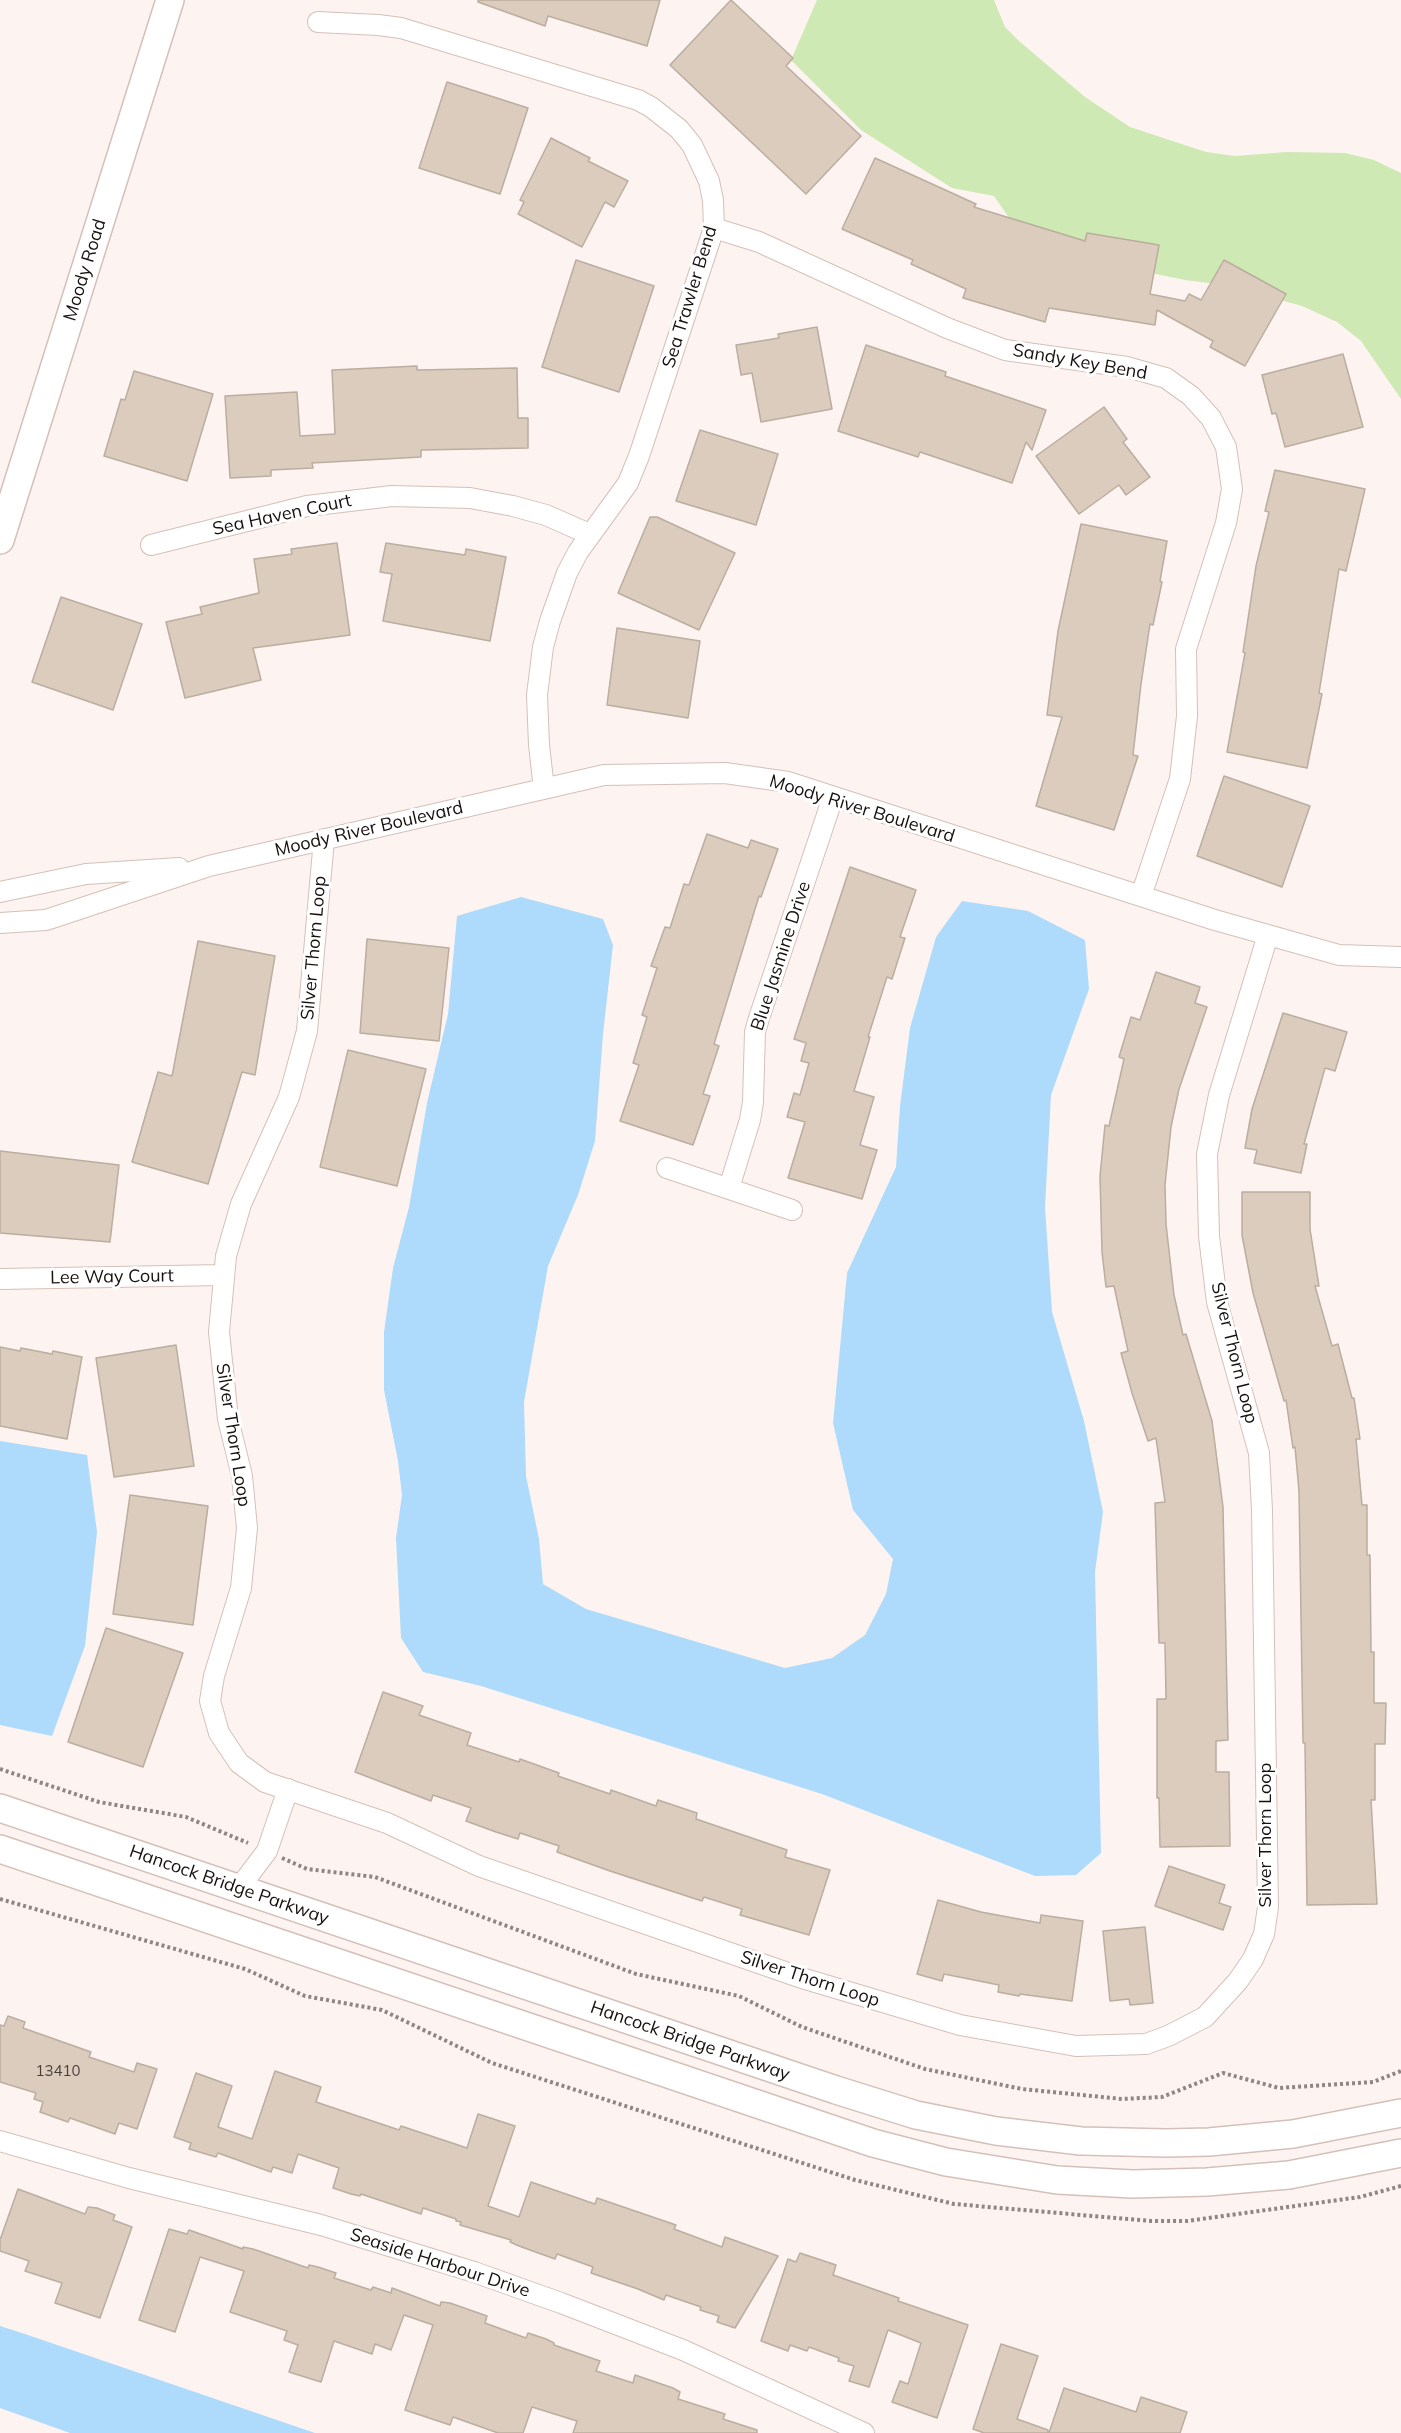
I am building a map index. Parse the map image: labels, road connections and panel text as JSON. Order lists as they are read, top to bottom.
{
  "streets": {
    "main road": ["Moody Road", "Hancock Bridge Parkway"],
    "street": [
      "Sea Trawler Bend",
      "Sandy Key Bend",
      "Sea Haven Court",
      "Moody River Boulevard",
      "Silver Thorn Loop",
      "Blue Jasmine Drive",
      "Lee Way Court",
      "Seaside Harbour Drive"
    ]
  },
  "crossings": [
    ["Sea Trawler Bend", "Sandy Key Bend"],
    ["Sea Trawler Bend", "Sea Haven Court"],
    ["Sea Trawler Bend", "Moody River Boulevard"],
    ["Sandy Key Bend", "Moody River Boulevard"],
    ["Moody River Boulevard", "Silver Thorn Loop"],
    ["Moody River Boulevard", "Blue Jasmine Drive"],
    ["Silver Thorn Loop", "Lee Way Court"]
  ],
  "house_numbers": ["13410"]
}
